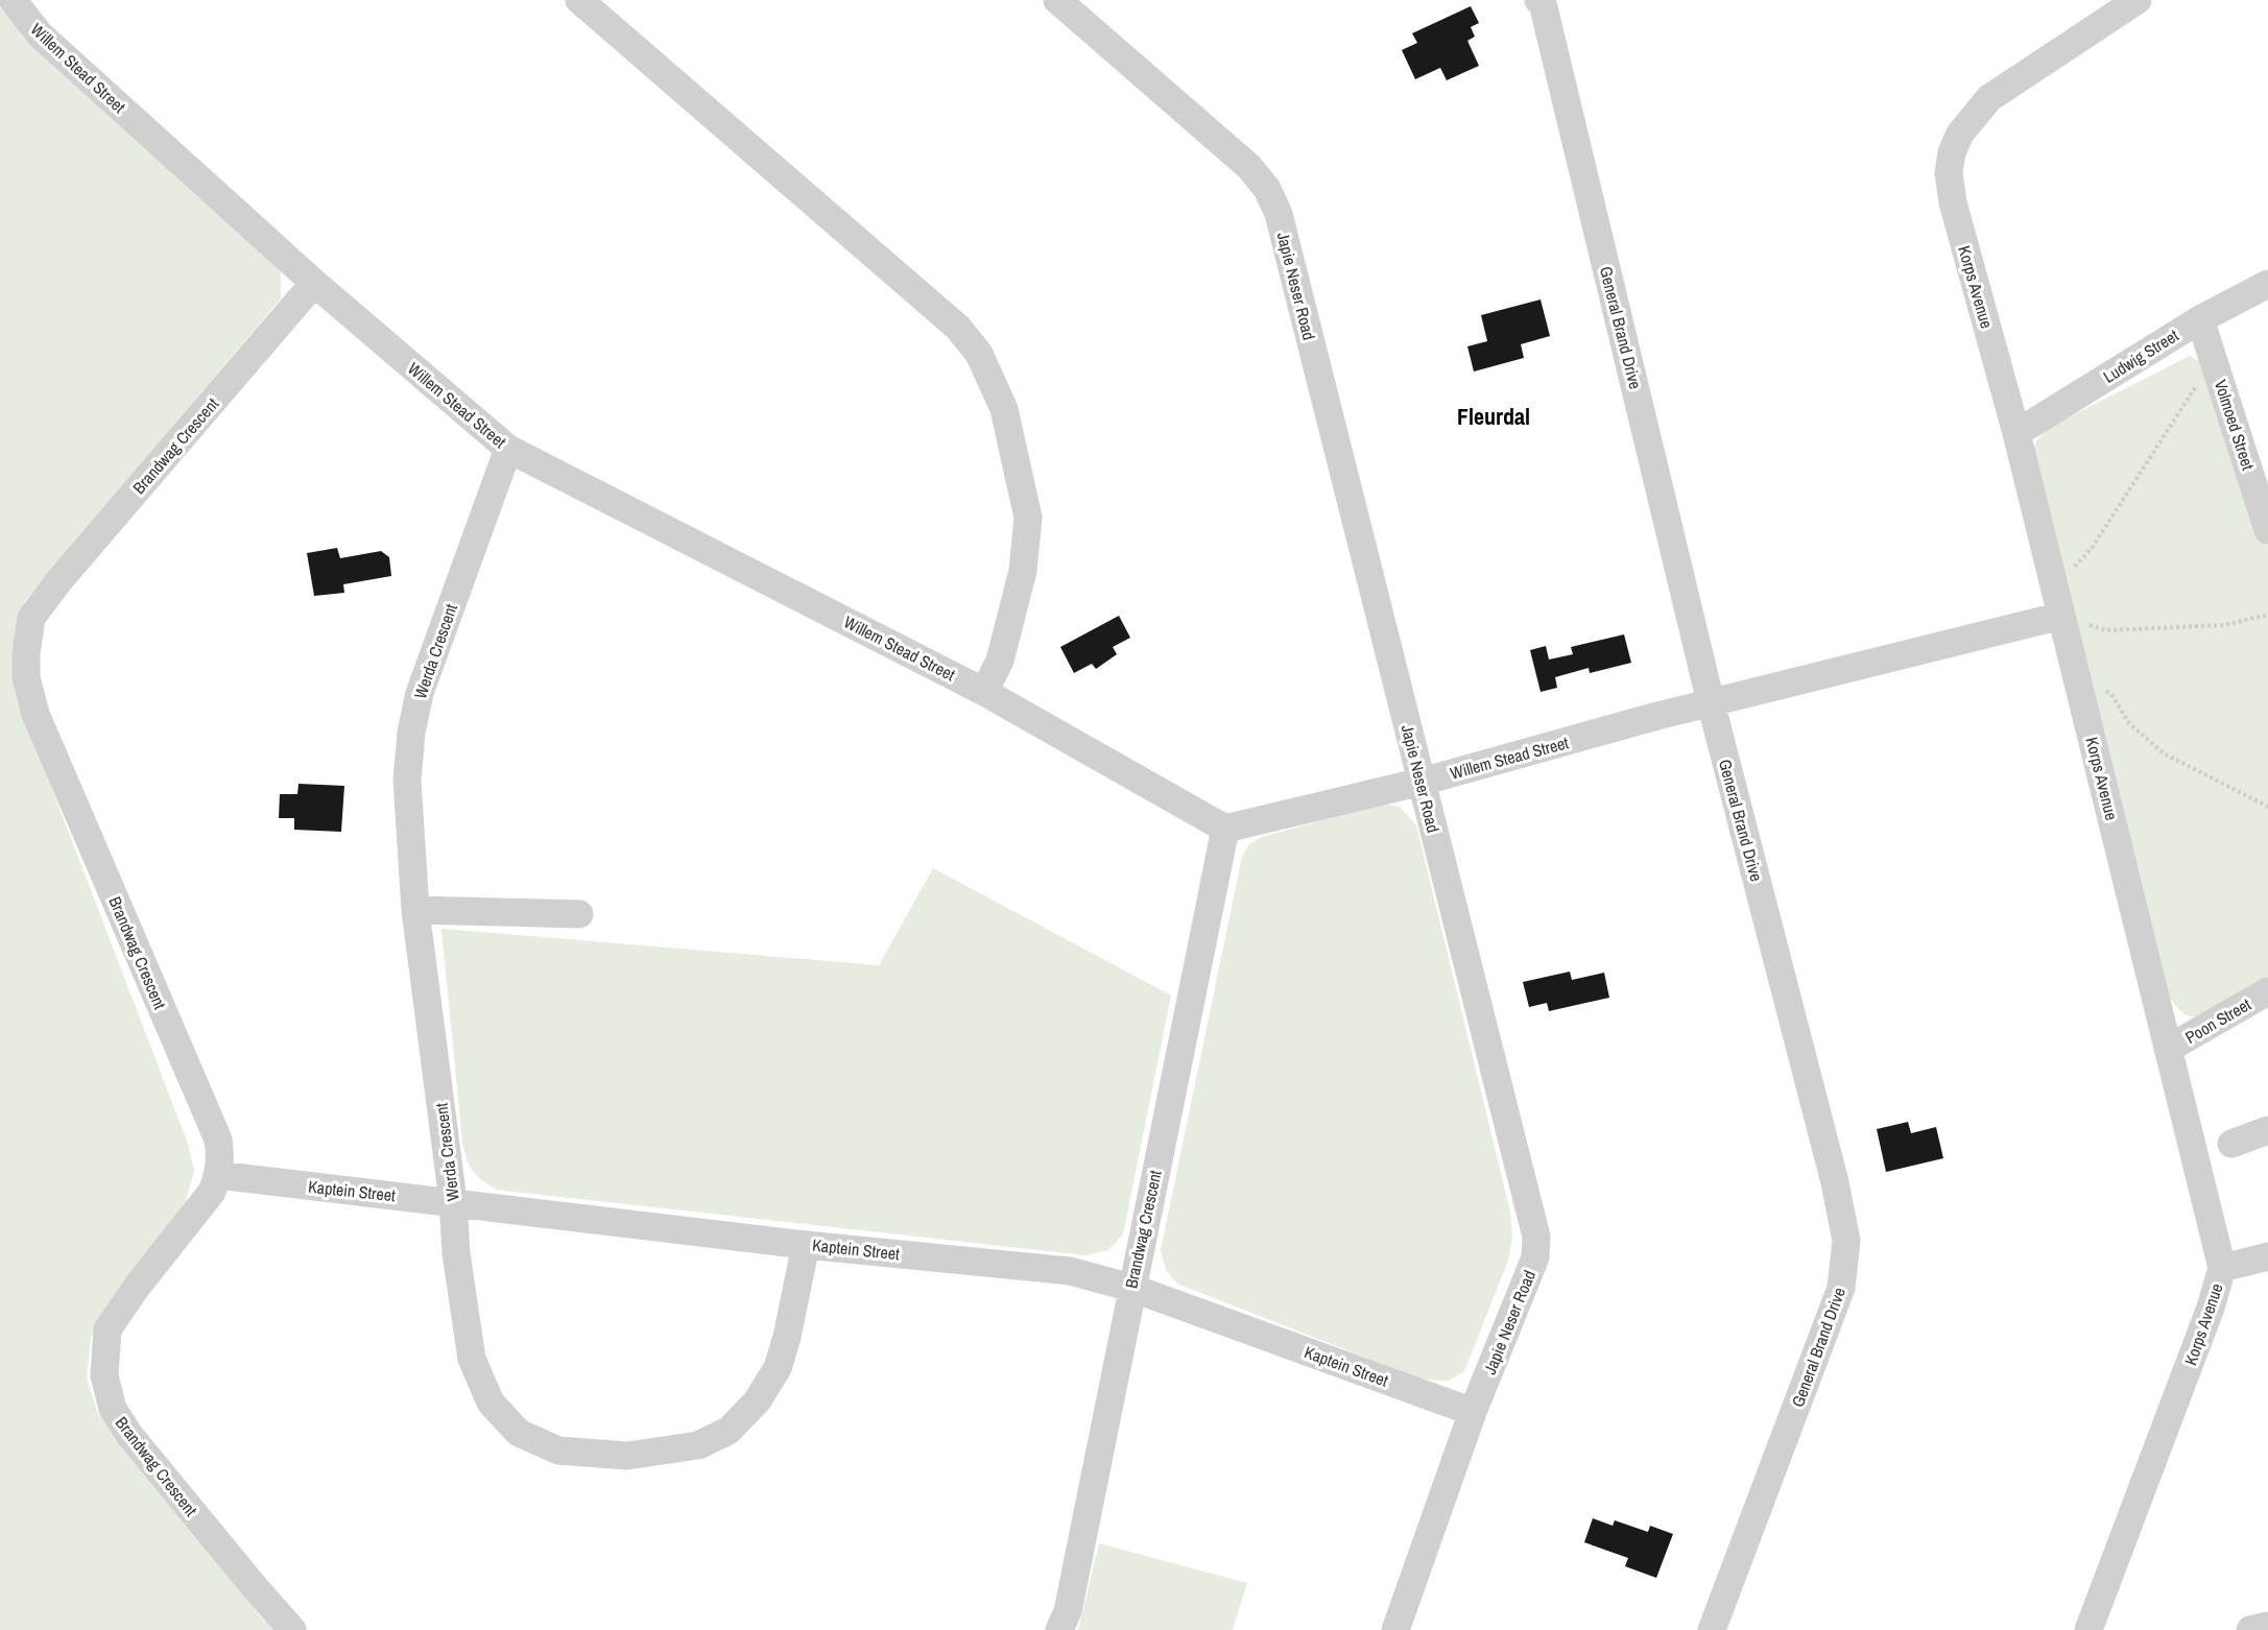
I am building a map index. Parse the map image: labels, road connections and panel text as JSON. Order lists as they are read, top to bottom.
{
  "streets": {
    "street": [
      "Willem Stead Street",
      "Japie Neser Road",
      "Korps Avenue",
      "General Brand Drive",
      "Ludwig Street",
      "Volmoed Street",
      "Brandwag Crescent",
      "Werda Crescent",
      "Poon Street",
      "Kaptein Street"
    ]
  },
  "crossings": [
    ["Willem Stead Street", "Japie Neser Road"],
    ["Willem Stead Street", "Korps Avenue"],
    ["Willem Stead Street", "General Brand Drive"],
    ["Willem Stead Street", "Brandwag Crescent"],
    ["Willem Stead Street", "Werda Crescent"],
    ["Japie Neser Road", "Kaptein Street"],
    ["Korps Avenue", "Ludwig Street"],
    ["Korps Avenue", "Poon Street"],
    ["Ludwig Street", "Volmoed Street"],
    ["Brandwag Crescent", "Kaptein Street"],
    ["Werda Crescent", "Kaptein Street"]
  ],
  "districts": ["Fleurdal"]
}
